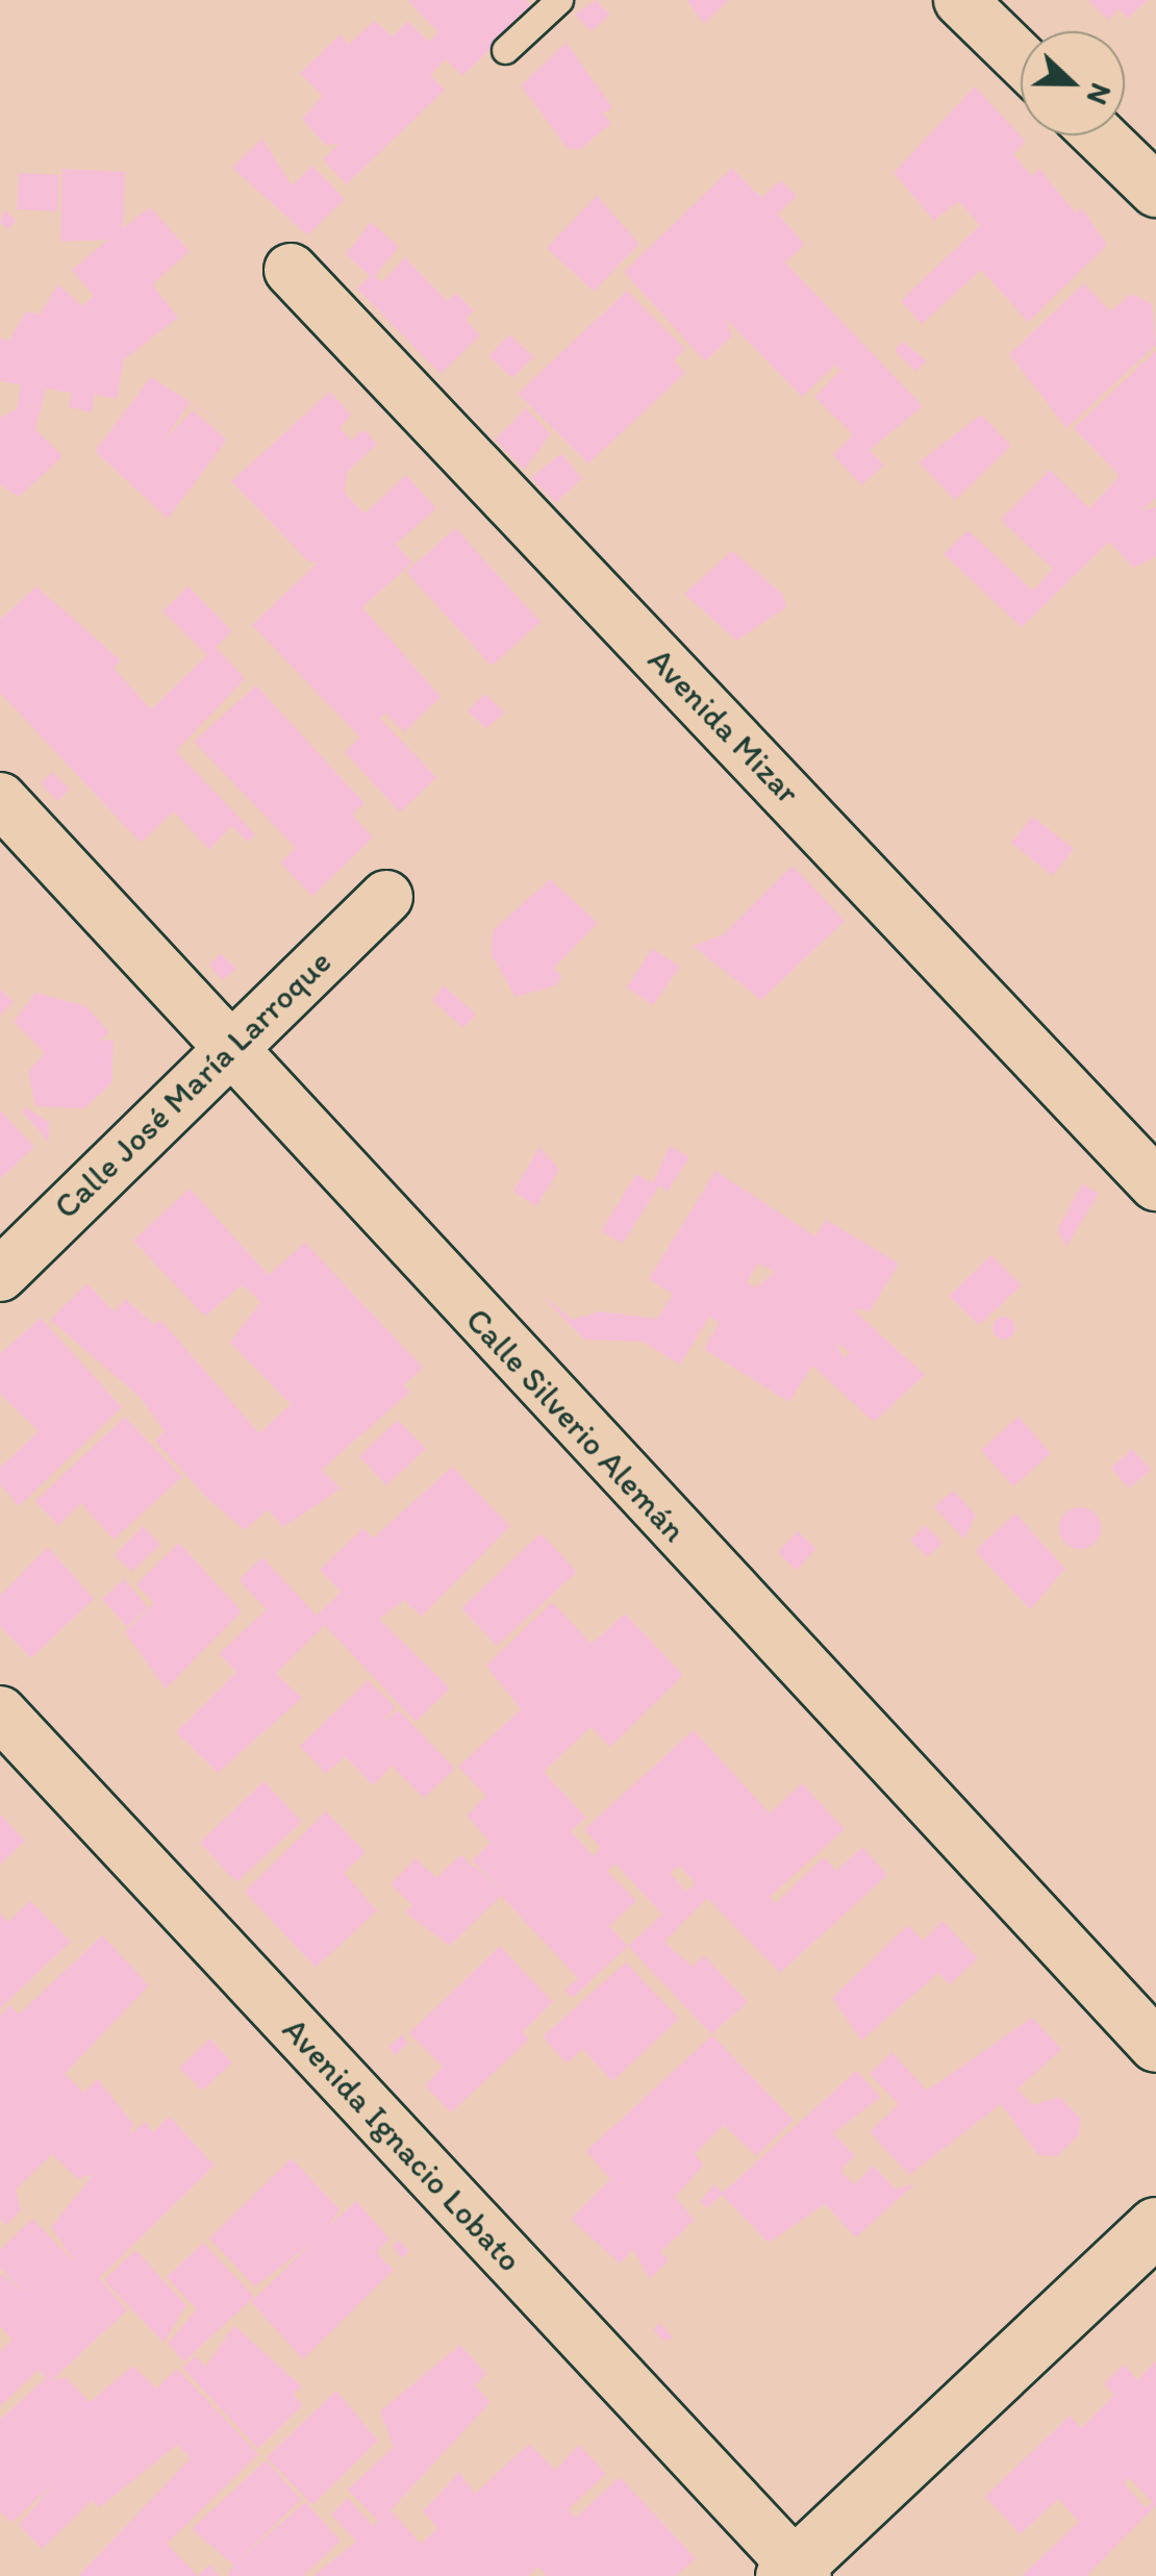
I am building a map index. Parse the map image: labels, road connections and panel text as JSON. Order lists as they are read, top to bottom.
{
  "streets": {
    "street": [
      "Avenida Mizar",
      "Calle José María Larroque",
      "Calle Silverio Alemán",
      "Avenida Ignacio Lobato"
    ]
  },
  "crossings": [
    ["Calle José María Larroque", "Calle Silverio Alemán"]
  ],
  "north": "right"
}
